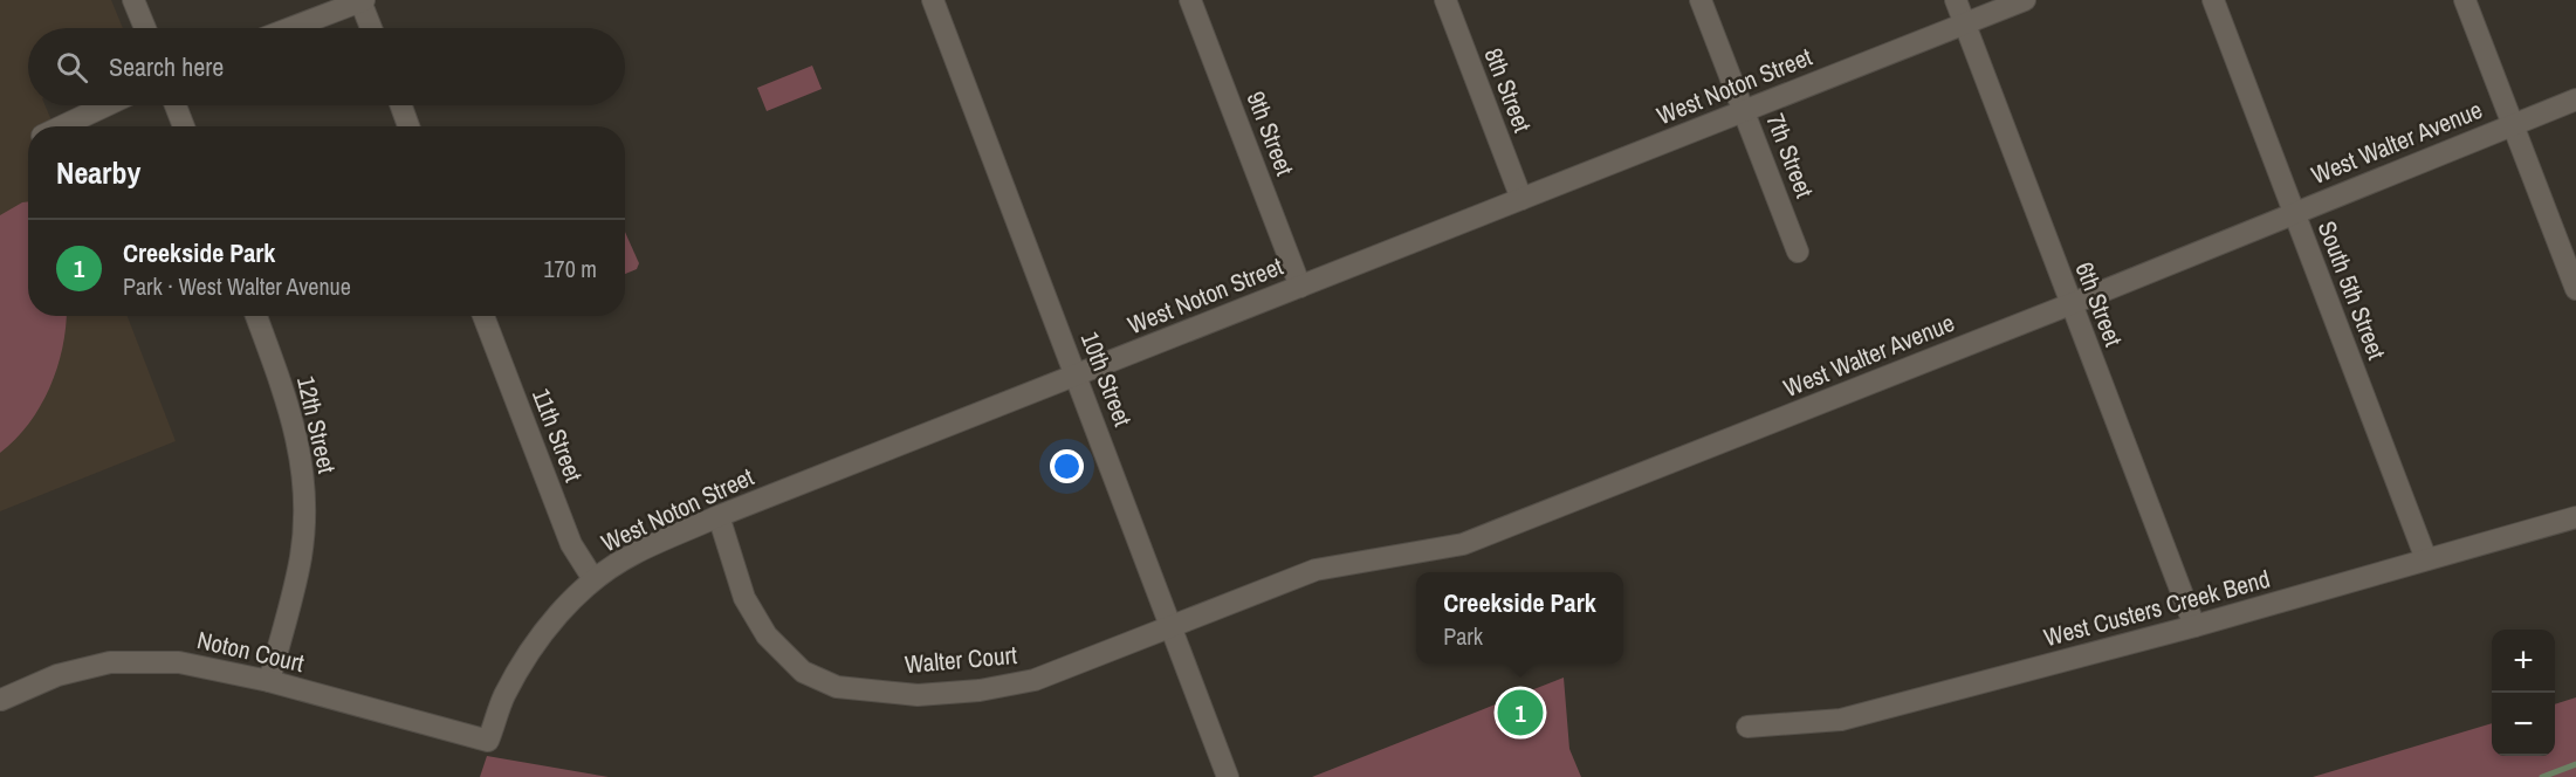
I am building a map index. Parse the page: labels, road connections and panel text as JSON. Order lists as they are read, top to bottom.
{
  "streets": {
    "street": [
      "West Noton Street",
      "8th Street",
      "9th Street",
      "West Walter Avenue",
      "7th Street",
      "South 5th Street",
      "6th Street",
      "10th Street",
      "12th Street",
      "11th Street",
      "West Custers Creek Bend",
      "Noton Court",
      "Walter Court"
    ]
  },
  "crossings": [
    ["West Noton Street", "8th Street"],
    ["West Noton Street", "9th Street"],
    ["West Noton Street", "7th Street"],
    ["West Noton Street", "6th Street"],
    ["West Noton Street", "10th Street"],
    ["West Noton Street", "11th Street"],
    ["West Noton Street", "Noton Court"],
    ["West Noton Street", "Walter Court"],
    ["West Walter Avenue", "South 5th Street"],
    ["West Walter Avenue", "6th Street"],
    ["West Walter Avenue", "10th Street"],
    ["West Walter Avenue", "Walter Court"],
    ["South 5th Street", "West Custers Creek Bend"],
    ["6th Street", "West Custers Creek Bend"],
    ["10th Street", "Walter Court"],
    ["12th Street", "Noton Court"]
  ],
  "page": {
    "search": "Search here",
    "heading": "Nearby",
    "list": [
      {
        "mark": "1",
        "name": "Creekside Park",
        "note": "Park · West Walter Avenue",
        "value": "170 m"
      }
    ],
    "popup": ["Creekside Park", "Park"],
    "map_buttons": ["+", "−"],
    "pins": "1"
  }
}
